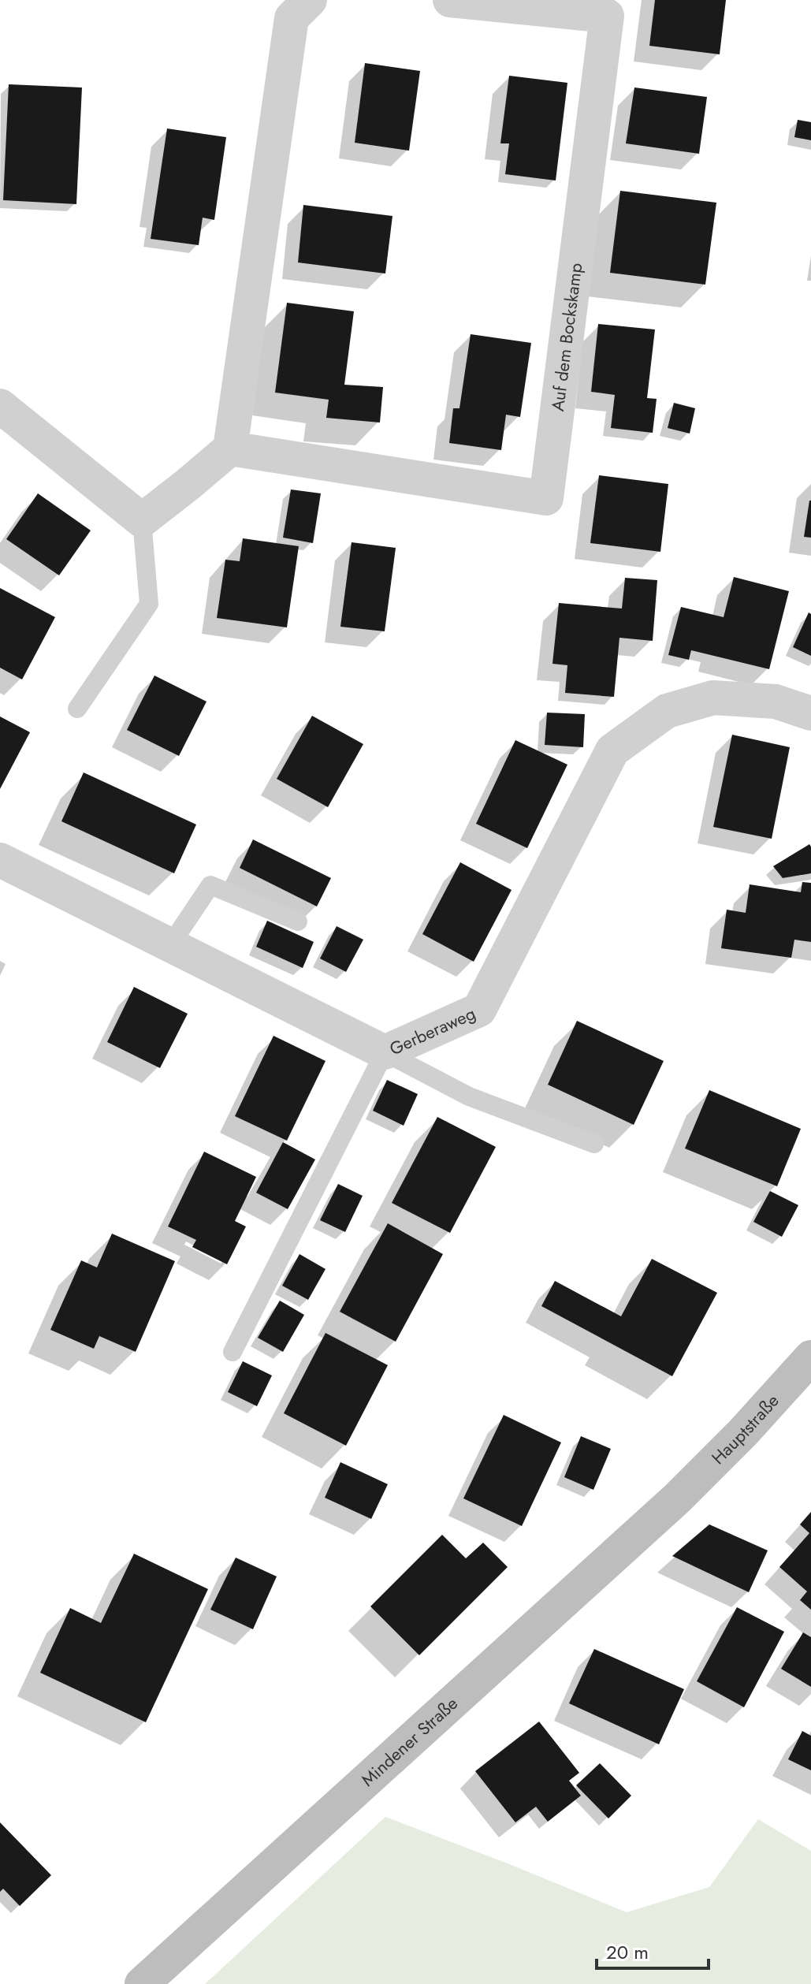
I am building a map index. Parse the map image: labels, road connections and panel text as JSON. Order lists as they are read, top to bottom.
{
  "streets": {
    "main road": ["Hauptstraße", "Mindener Straße"],
    "street": ["Auf dem Bockskamp", "Gerberaweg"]
  },
  "crossings": [
    ["Hauptstraße", "Mindener Straße"]
  ],
  "scale_bar": "20 m"
}
